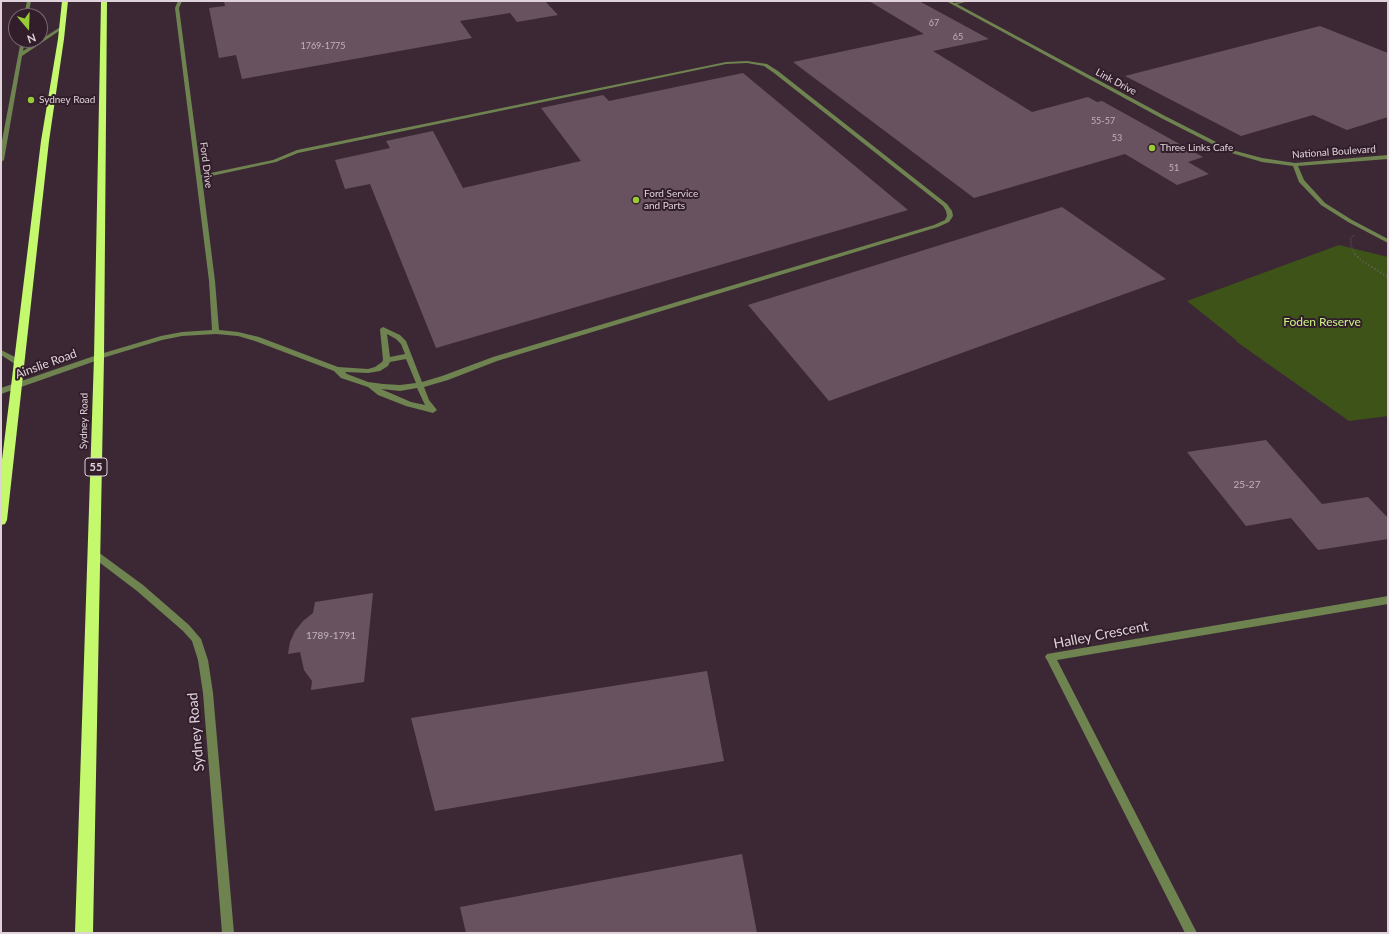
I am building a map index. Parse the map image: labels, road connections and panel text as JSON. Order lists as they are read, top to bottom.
{
  "streets": {
    "highway": ["Sydney Road", "55"],
    "street": [
      "Link Drive",
      "National Boulevard",
      "Ford Drive",
      "Ainslie Road",
      "Halley Crescent"
    ]
  },
  "crossings": [
    ["Link Drive", "National Boulevard"],
    ["Ford Drive", "Ainslie Road"],
    ["Ainslie Road", "Sydney Road"]
  ],
  "parks": ["Foden Reserve"],
  "places": ["Sydney Road", "Three Links Cafe", "Ford Service and Parts"],
  "house_numbers": [
    "67",
    "65",
    "1769-1775",
    "55-57",
    "53",
    "51",
    "25-27",
    "1789-1791"
  ],
  "north": "bottom"
}
